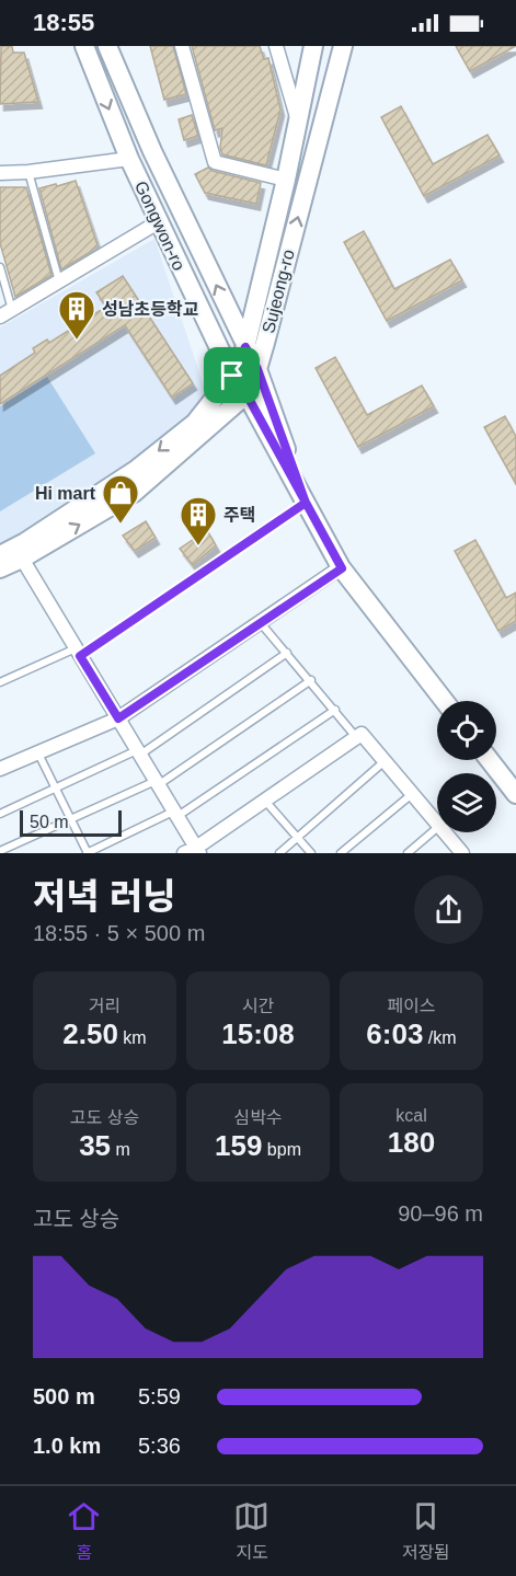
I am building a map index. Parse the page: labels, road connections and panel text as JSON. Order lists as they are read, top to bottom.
{
  "streets": {
    "main road": ["Gongwon-ro", "Sujeong-ro"]
  },
  "crossings": [
    ["Gongwon-ro", "Sujeong-ro"]
  ],
  "places": {
    "building": ["성남초등학교", "주택"],
    "shop": ["Hi mart"]
  },
  "scale_bar": "50 m",
  "page": {
    "status": "18:55",
    "scale": "50 m",
    "heading": ["저녁 러닝", "18:55 · 5 × 500 m"],
    "stats": [
      ["거리", "2.50 km"],
      ["시간", "15:08"],
      ["페이스", "6:03 /km"],
      ["고도 상승", "35 m"],
      ["심박수", "159 bpm"],
      ["kcal", "180"]
    ],
    "chart": ["고도 상승", "90–96 m"],
    "list": [
      {
        "name": "500 m",
        "note": "5:59"
      },
      {
        "name": "1.0 km",
        "note": "5:36"
      }
    ],
    "tabs": ["홈", "지도", "저장됨"]
  }
}
